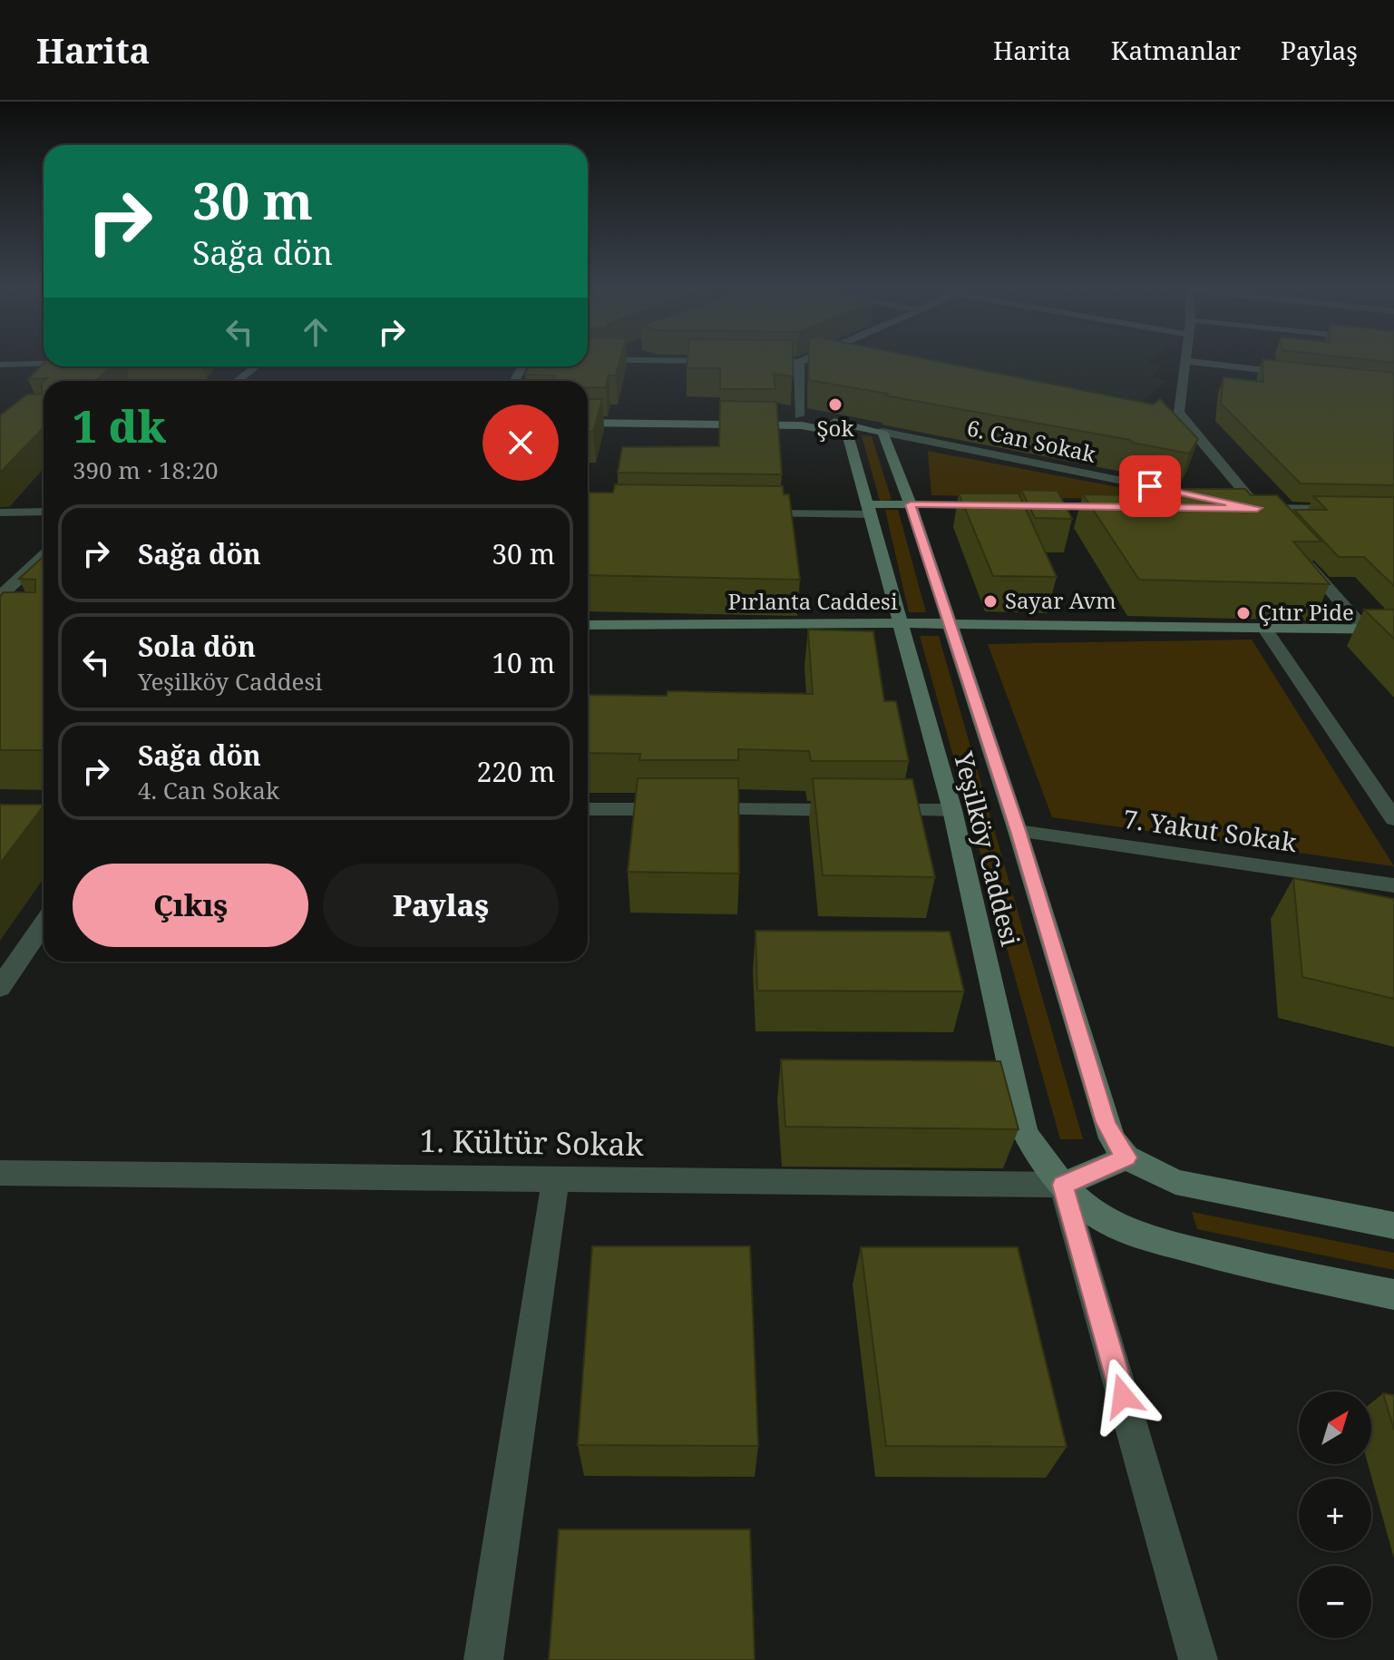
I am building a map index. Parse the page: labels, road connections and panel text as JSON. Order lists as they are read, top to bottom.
{
  "streets": {
    "street": [
      "6. Can Sokak",
      "Pırlanta Caddesi",
      "7. Yakut Sokak",
      "Yeşilköy Caddesi",
      "1. Kültür Sokak"
    ]
  },
  "crossings": [
    ["6. Can Sokak", "Yeşilköy Caddesi"],
    ["Pırlanta Caddesi", "Yeşilköy Caddesi"],
    ["7. Yakut Sokak", "Yeşilköy Caddesi"],
    ["Yeşilköy Caddesi", "1. Kültür Sokak"]
  ],
  "places": ["Şok", "Sayar Avm", "Çıtır Pide"],
  "north": "top right",
  "page": {
    "header": "Harita",
    "nav": ["Harita", "Katmanlar", "Paylaş"],
    "turn": ["30 m", "Sağa dön"],
    "heading": ["1 dk", "390 m · 18:20"],
    "list": [
      {
        "name": "Sağa dön",
        "value": "30 m"
      },
      {
        "name": "Sola dön",
        "note": "Yeşilköy Caddesi",
        "value": "10 m"
      },
      {
        "name": "Sağa dön",
        "note": "4. Can Sokak",
        "value": "220 m"
      }
    ],
    "buttons": ["Çıkış", "Paylaş"],
    "map_buttons": ["+", "−"]
  }
}
